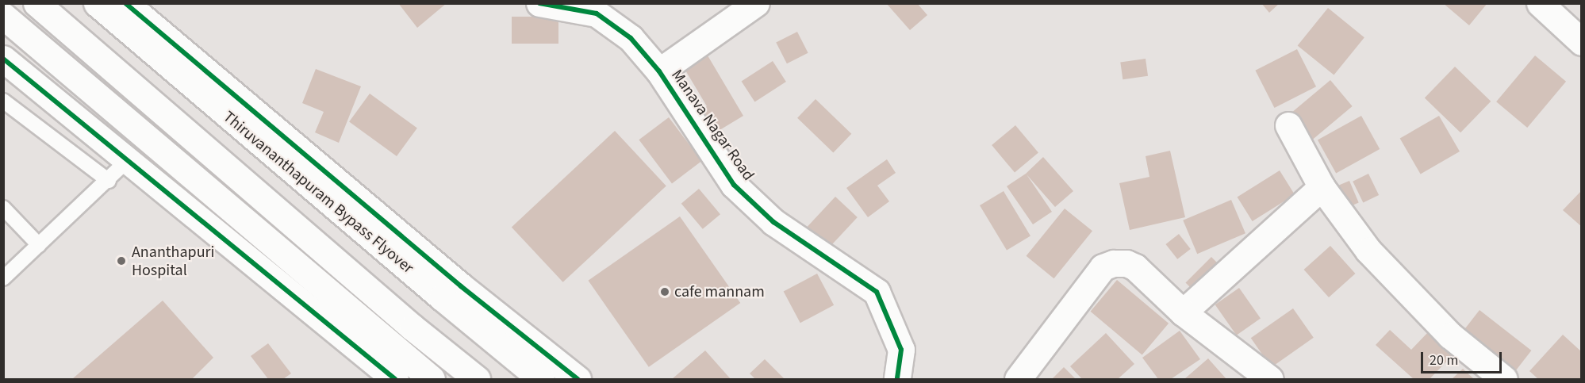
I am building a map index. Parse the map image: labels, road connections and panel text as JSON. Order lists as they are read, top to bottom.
{
  "streets": {
    "main road": ["Manava Nagar Road", "Thiruvananthapuram Bypass Flyover"]
  },
  "places": ["Ananthapuri Hospital", "cafe mannam"],
  "scale_bar": "20 m"
}
